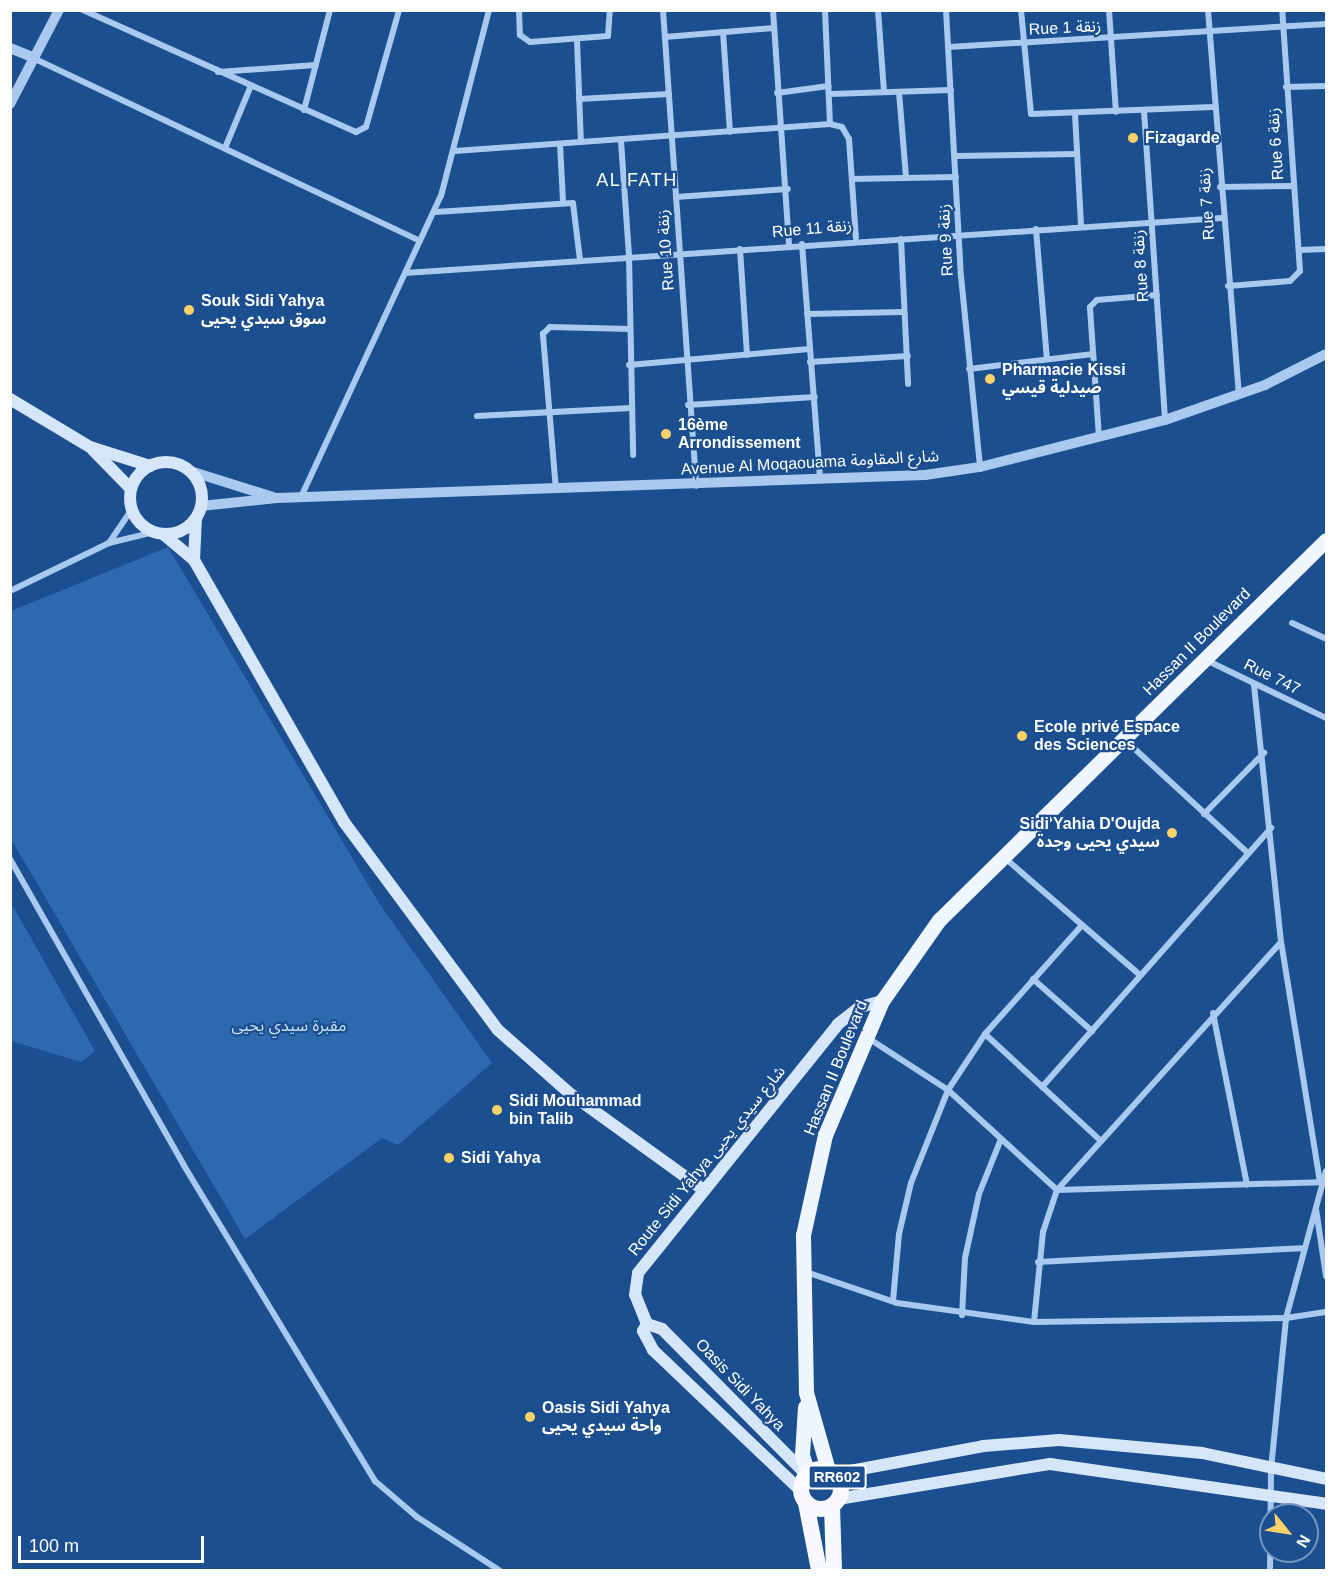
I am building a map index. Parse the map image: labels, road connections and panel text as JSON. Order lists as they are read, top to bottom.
{
  "streets": {
    "highway": ["RR602"],
    "main road": ["Hassan II Boulevard", "Route Sidi Yahya شارع سيدي يحيى", "Oasis Sidi Yahya"],
    "street": [
      "Rue 1 زنقة",
      "Rue 6 زنقة",
      "Rue 7 زنقة",
      "Rue 11 زنقة",
      "Rue 9 زنقة",
      "Rue 10 زنقة",
      "Rue 8 زنقة",
      "Avenue Al Moqaouama شارع المقاومة",
      "Rue 747"
    ]
  },
  "crossings": [
    ["Rue 1 زنقة", "Rue 6 زنقة"],
    ["Rue 1 زنقة", "Rue 7 زنقة"],
    ["Rue 1 زنقة", "Rue 9 زنقة"],
    ["Rue 6 زنقة", "Rue 7 زنقة"],
    ["Rue 7 زنقة", "Rue 11 زنقة"],
    ["Rue 7 زنقة", "Avenue Al Moqaouama شارع المقاومة"],
    ["Rue 11 زنقة", "Rue 9 زنقة"],
    ["Rue 11 زنقة", "Rue 10 زنقة"],
    ["Rue 11 زنقة", "Rue 8 زنقة"],
    ["Rue 9 زنقة", "Avenue Al Moqaouama شارع المقاومة"],
    ["Rue 10 زنقة", "Avenue Al Moqaouama شارع المقاومة"],
    ["Rue 8 زنقة", "Avenue Al Moqaouama شارع المقاومة"],
    ["Hassan II Boulevard", "Rue 747"],
    ["Hassan II Boulevard", "Route Sidi Yahya شارع سيدي يحيى"],
    ["Hassan II Boulevard", "Oasis Sidi Yahya"],
    ["Hassan II Boulevard", "RR602"],
    ["Route Sidi Yahya شارع سيدي يحيى", "Oasis Sidi Yahya"],
    ["Route Sidi Yahya شارع سيدي يحيى", "RR602"],
    ["Oasis Sidi Yahya", "RR602"]
  ],
  "districts": ["AL FATH"],
  "parks": ["مقبرة سيدي يحيى"],
  "places": [
    "Fizagarde",
    "Souk Sidi Yahya سوق سيدي يحيى",
    "Pharmacie Kissi صيدلية قيسي",
    "16ème Arrondissement",
    "Ecole privé Espace des Sciences",
    "Sidi Yahia D'Oujda سيدي يحيى وجدة",
    "Sidi Mouhammad bin Talib",
    "Sidi Yahya",
    "Oasis Sidi Yahya واحة سيدي يحيى"
  ],
  "scale_bar": "100 m",
  "north": "bottom right"
}
